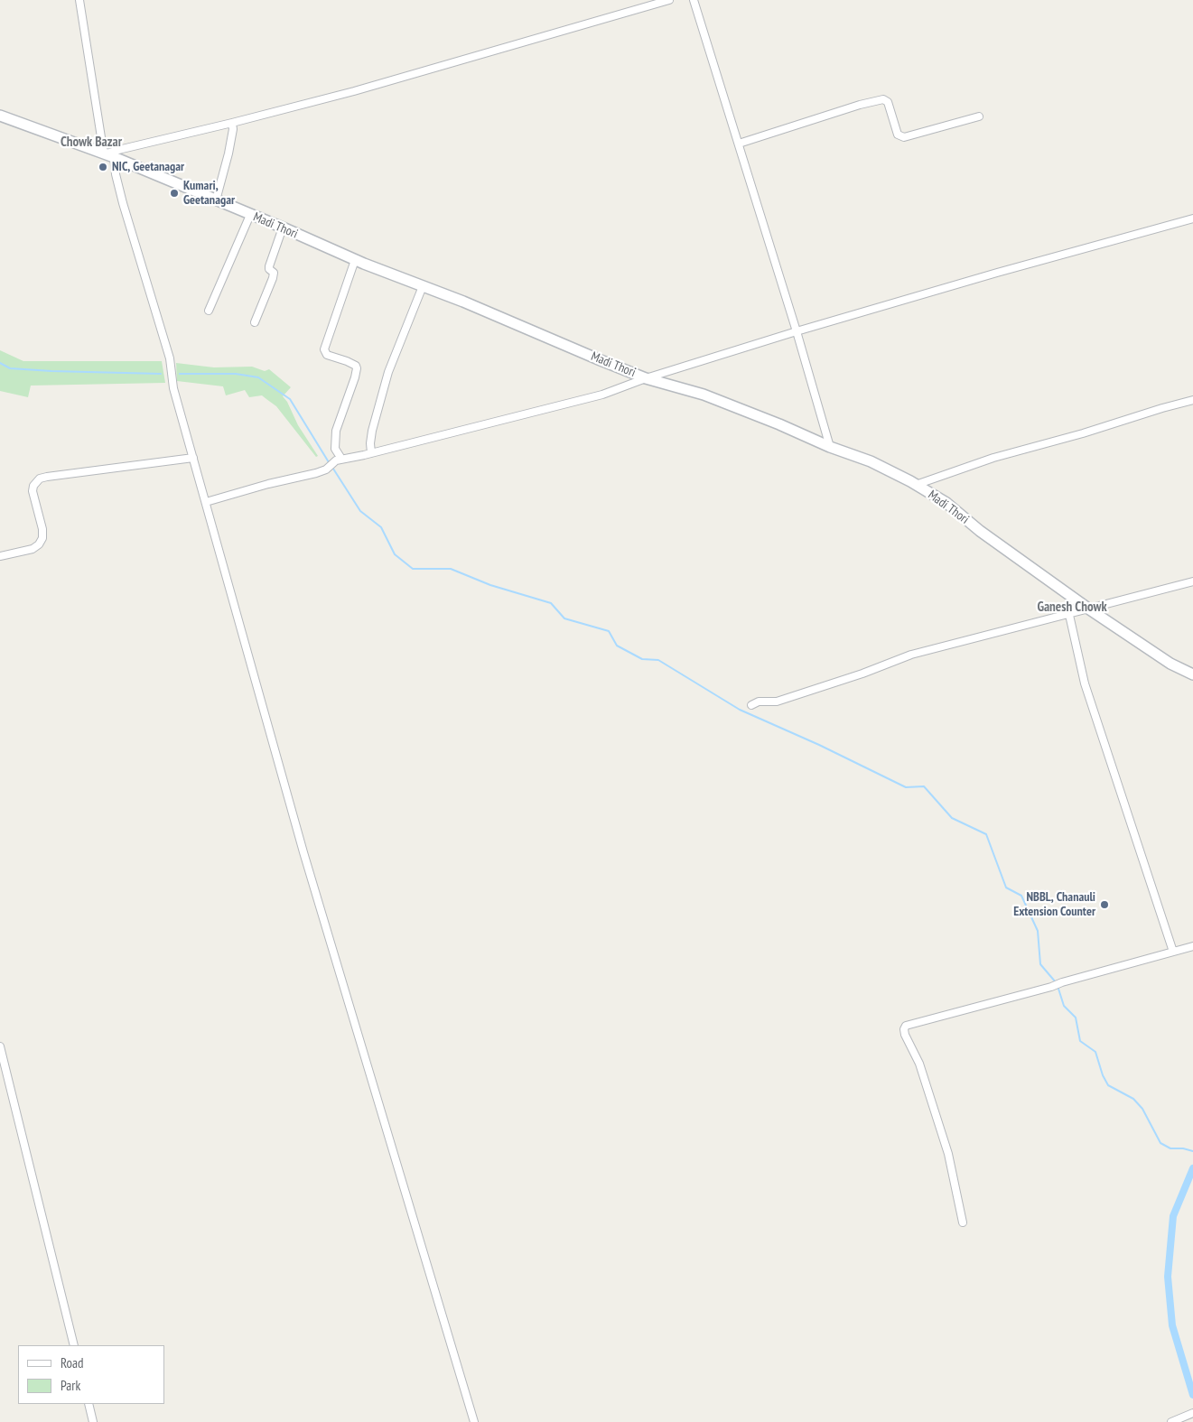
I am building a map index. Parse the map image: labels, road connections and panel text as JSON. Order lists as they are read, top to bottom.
{
  "streets": {
    "main road": ["Madi Thori"]
  },
  "districts": ["Chowk Bazar", "Ganesh Chowk"],
  "places": ["NIC, Geetanagar", "Kumari, Geetanagar", "NBBL, Chanauli Extension Counter"],
  "legend": ["Road", "Park"]
}
